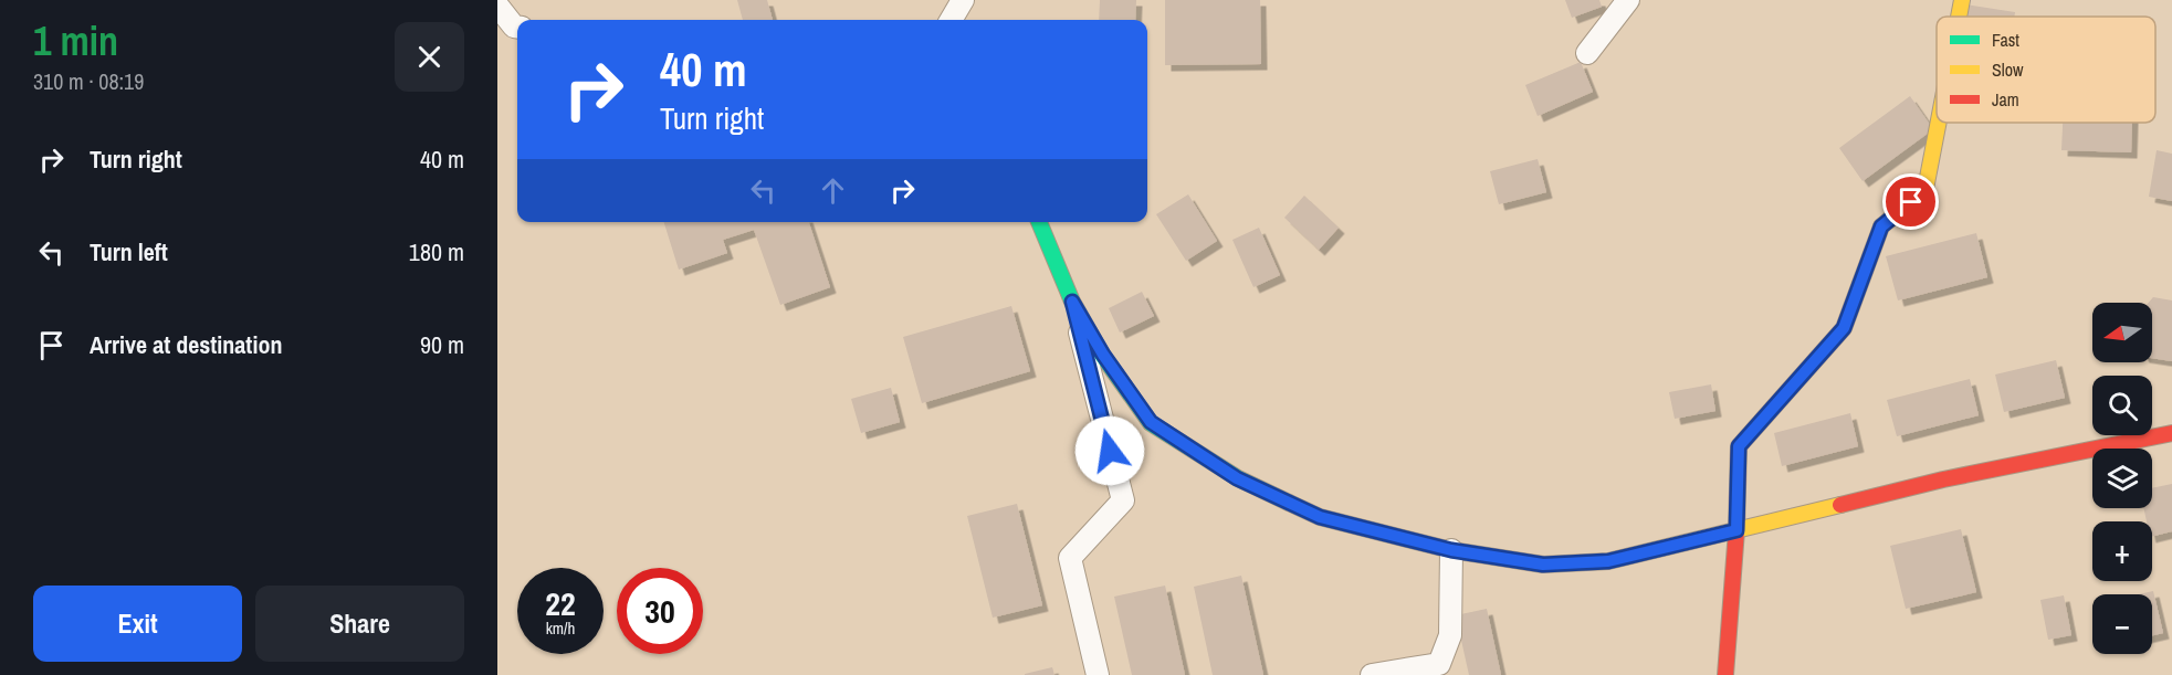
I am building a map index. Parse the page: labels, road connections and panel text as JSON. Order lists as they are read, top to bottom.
{
  "legend": ["Fast", "Slow", "Jam"],
  "north": "left",
  "page": {
    "heading": ["1 min", "310 m · 08:19"],
    "turn": ["40 m", "Turn right"],
    "list": [
      {
        "name": "Turn right",
        "value": "40 m"
      },
      {
        "name": "Turn left",
        "value": "180 m"
      },
      {
        "name": "Arrive at destination",
        "value": "90 m"
      }
    ],
    "map_buttons": ["+", "−"],
    "speed": "22 km/h",
    "limit": "30",
    "buttons": ["Exit", "Share"]
  }
}
